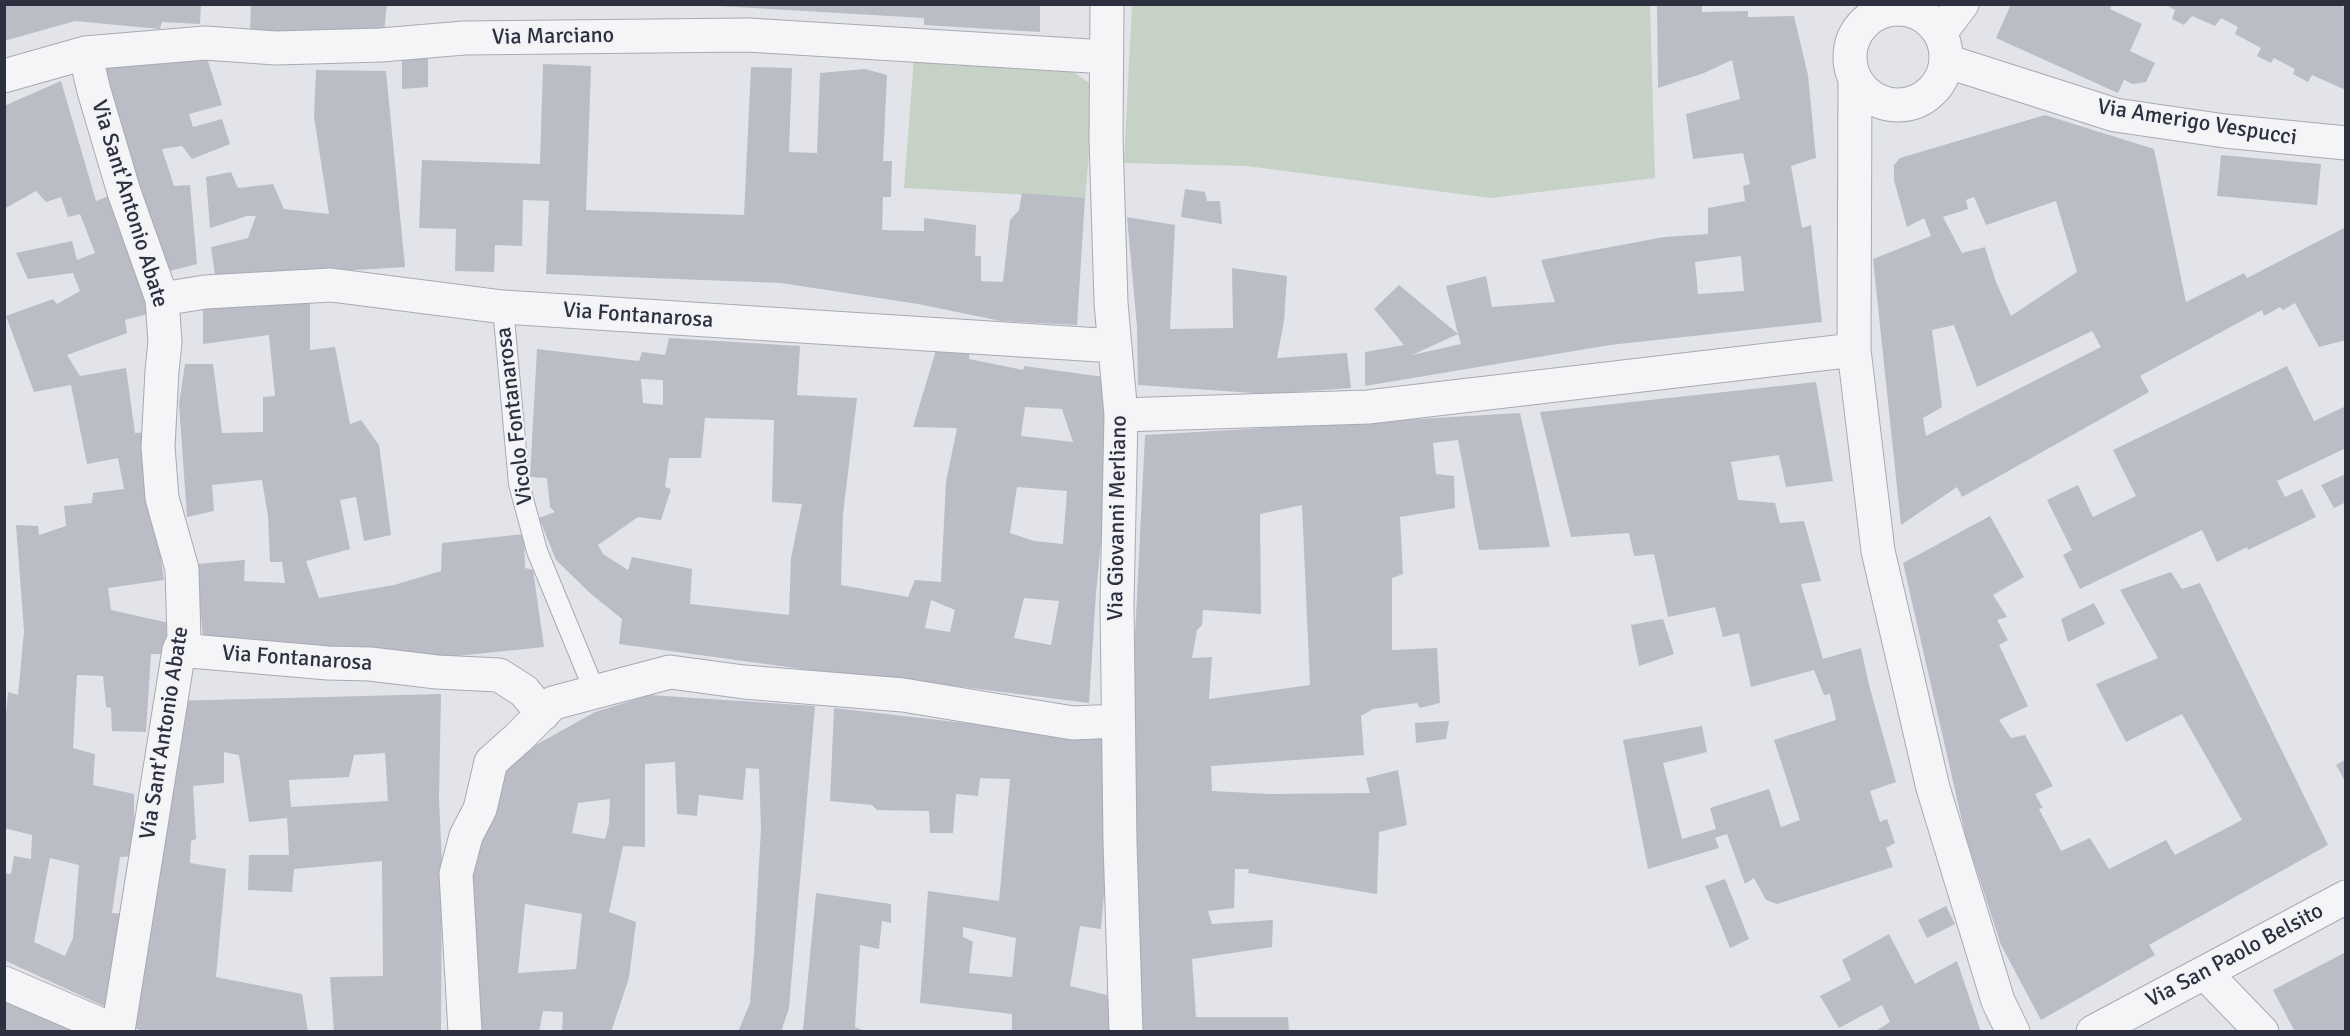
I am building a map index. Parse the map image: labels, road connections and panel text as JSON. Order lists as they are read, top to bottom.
{
  "streets": {
    "street": [
      "Via Marciano",
      "Via Amerigo Vespucci",
      "Via Sant'Antonio Abate",
      "Via Fontanarosa",
      "Via Giovanni Merliano",
      "Via San Paolo Belsito"
    ],
    "lane": ["Vicolo Fontanarosa"]
  },
  "crossings": [
    ["Via Marciano", "Via Sant'Antonio Abate"],
    ["Via Marciano", "Via Giovanni Merliano"],
    ["Via Sant'Antonio Abate", "Via Fontanarosa"],
    ["Via Fontanarosa", "Vicolo Fontanarosa"],
    ["Via Fontanarosa", "Via Giovanni Merliano"]
  ]
}
